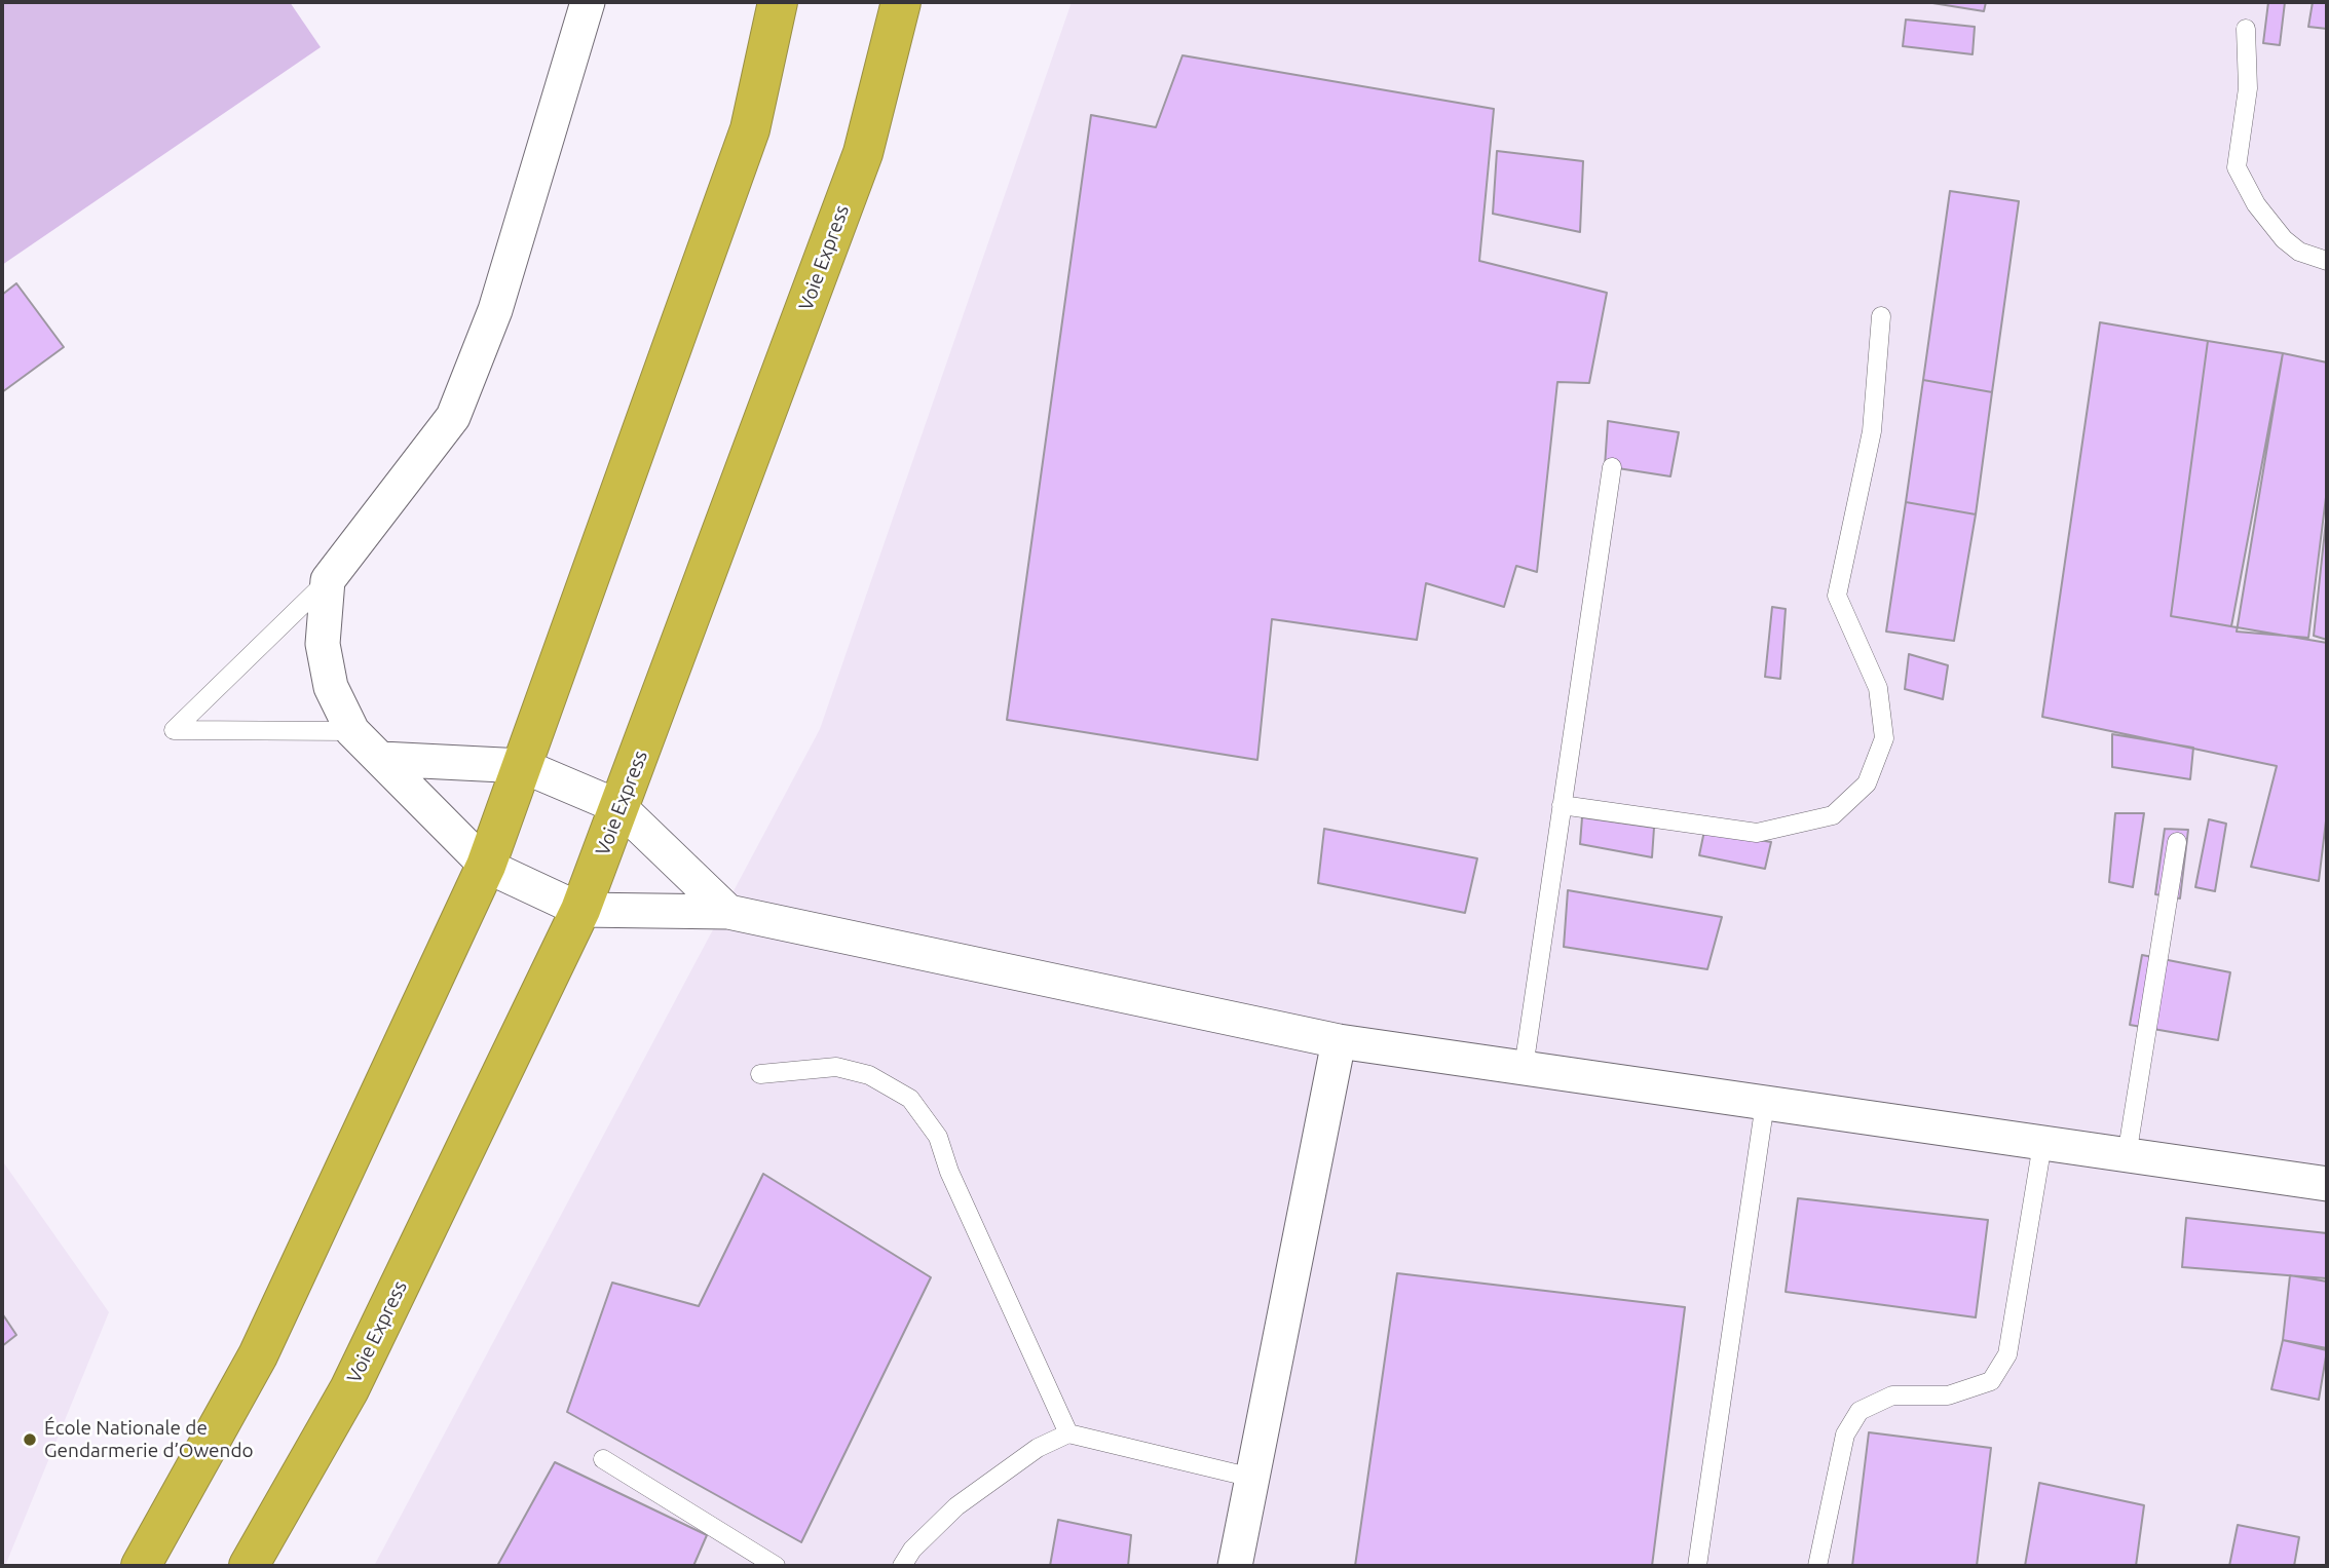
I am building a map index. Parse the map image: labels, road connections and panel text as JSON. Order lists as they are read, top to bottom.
{
  "streets": {
    "highway": ["Voie Express"]
  },
  "places": ["École Nationale de Gendarmerie d’Owendo"]
}
